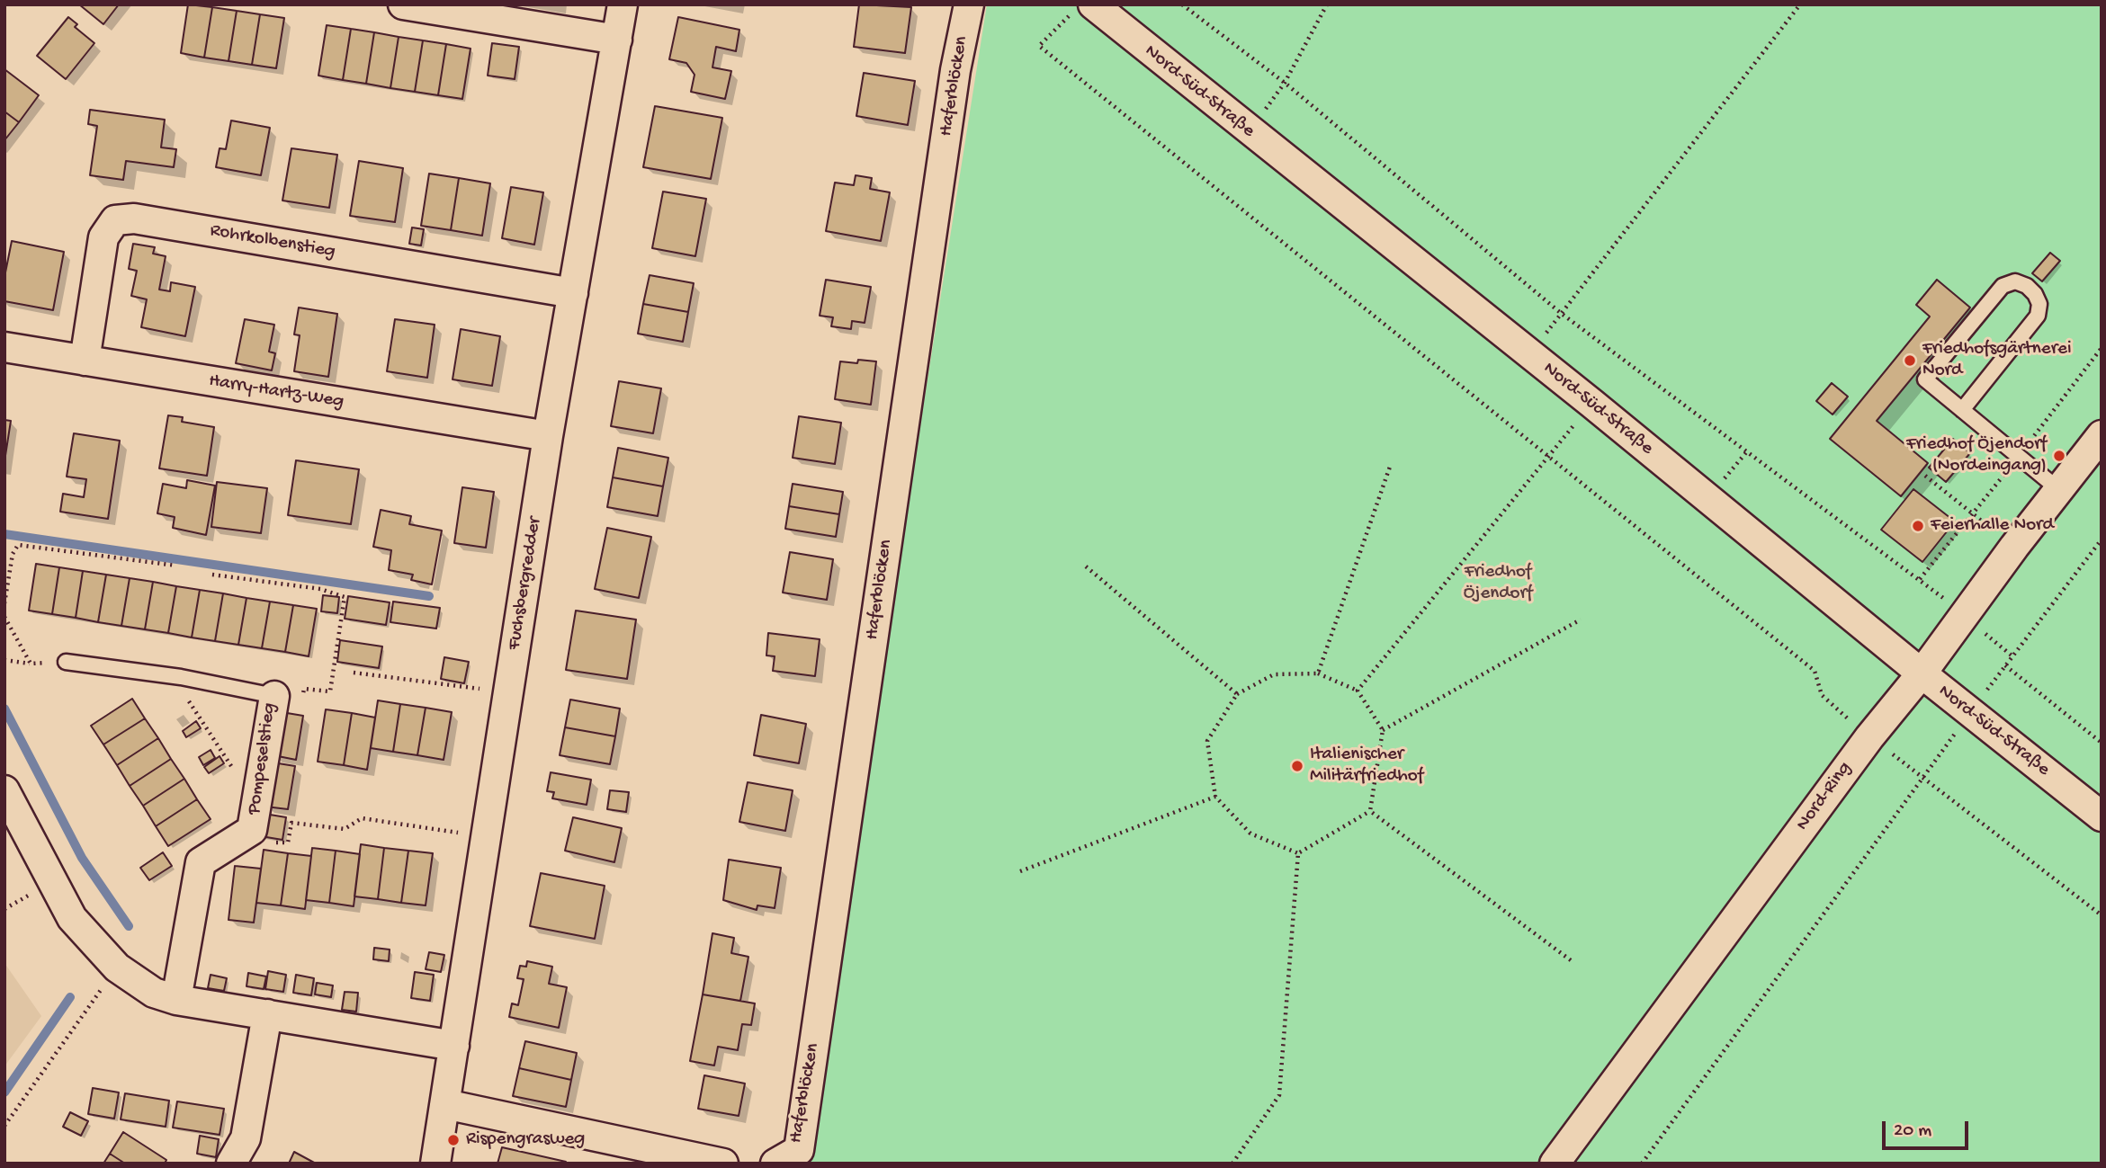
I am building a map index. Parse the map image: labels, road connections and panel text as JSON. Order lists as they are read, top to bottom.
{
  "streets": {
    "street": [
      "Haferblöcken",
      "Nord-Süd-Straße",
      "Rohrkolbenstieg",
      "Harry-Hartz-Weg",
      "Fuchsbergredder",
      "Pompeselstieg",
      "Nord-Ring"
    ]
  },
  "crossings": [
    ["Nord-Süd-Straße", "Nord-Ring"],
    ["Rohrkolbenstieg", "Harry-Hartz-Weg"],
    ["Rohrkolbenstieg", "Fuchsbergredder"],
    ["Harry-Hartz-Weg", "Fuchsbergredder"]
  ],
  "parks": ["Friedhof Öjendorf"],
  "places": [
    "Friedhofsgärtnerei Nord",
    "Friedhof Öjendorf (Nordeingang)",
    "Feierhalle Nord",
    "Italienischer Militärfriedhof",
    "Rispengrasweg"
  ],
  "scale_bar": "20 m"
}
